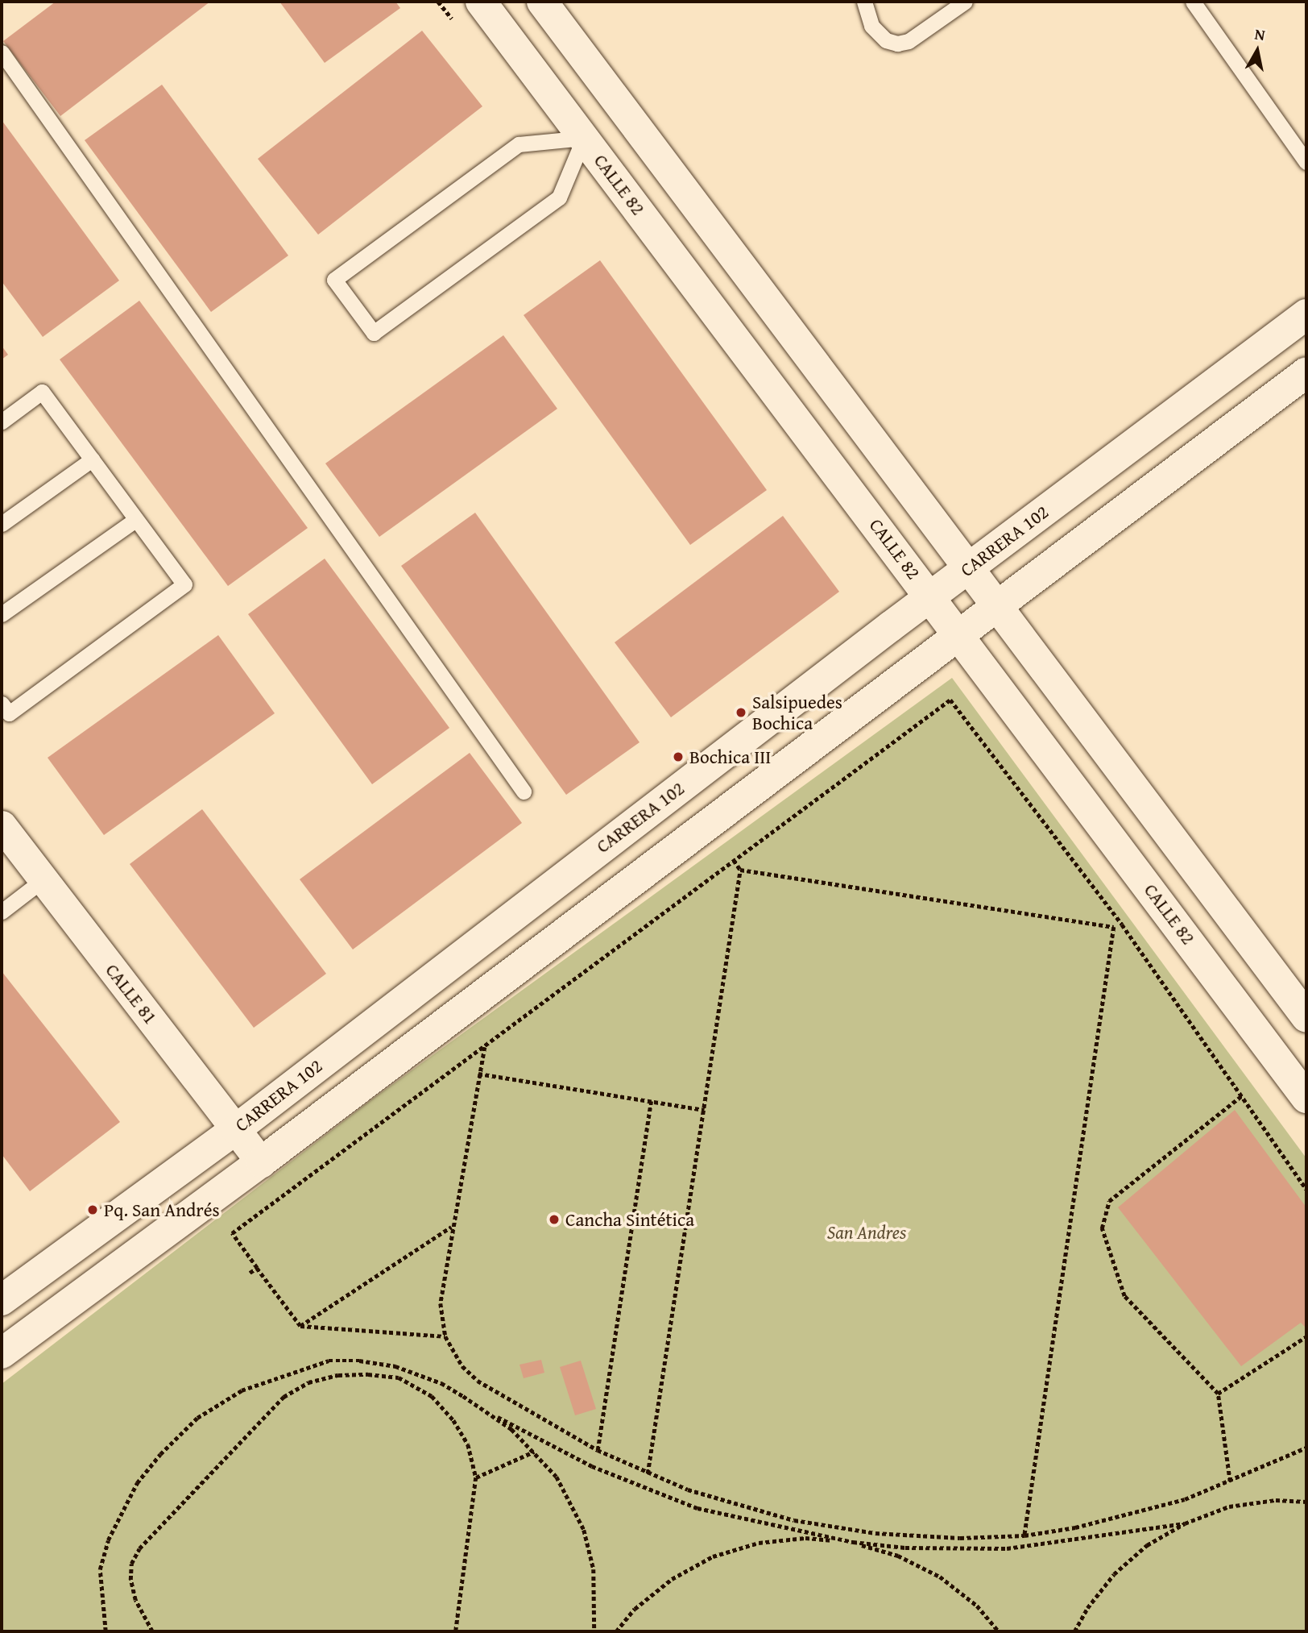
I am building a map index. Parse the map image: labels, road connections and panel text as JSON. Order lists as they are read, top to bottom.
{
  "streets": {
    "street": ["CALLE 82", "CARRERA 102", "CALLE 81"]
  },
  "crossings": [
    ["CALLE 82", "CARRERA 102"],
    ["CARRERA 102", "CALLE 81"]
  ],
  "parks": ["San Andres"],
  "places": [
    "Salsipuedes Bochica",
    "Bochica III",
    "Pq. San Andrés",
    "Cancha Sintética"
  ],
  "north": "top"
}
